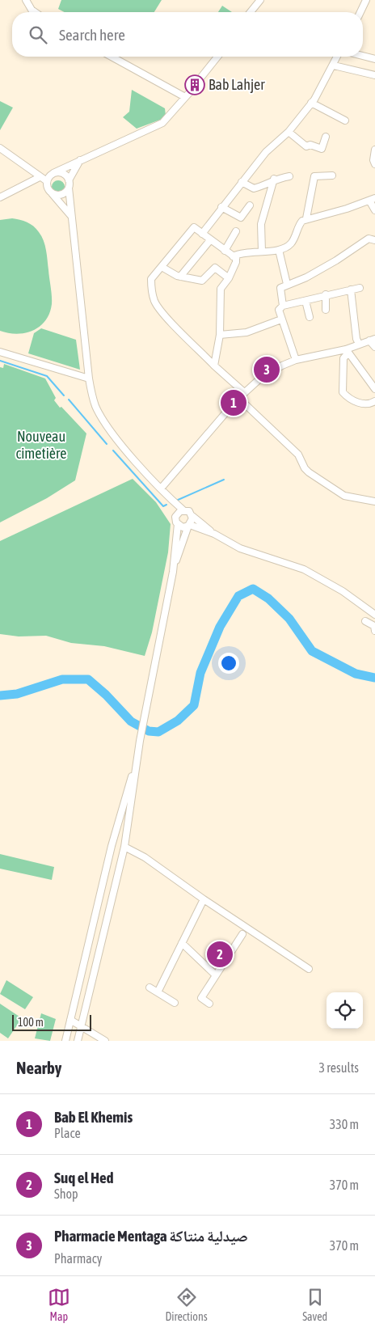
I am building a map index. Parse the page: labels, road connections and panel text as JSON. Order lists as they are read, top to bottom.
{
  "parks": ["Nouveau cimetière"],
  "places": {
    "building": ["Bab Lahjer"]
  },
  "scale_bar": "100 m",
  "page": {
    "search": "Search here",
    "pins": ["3", "1", "2"],
    "scale": "100 m",
    "heading": ["Nearby", "3 results"],
    "list": [
      {
        "mark": "1",
        "name": "Bab El Khemis",
        "note": "Place",
        "value": "330 m"
      },
      {
        "mark": "2",
        "name": "Suq el Hed",
        "note": "Shop",
        "value": "370 m"
      },
      {
        "mark": "3",
        "name": "Pharmacie Mentaga صيدلية منتاكة",
        "note": "Pharmacy",
        "value": "370 m"
      }
    ],
    "nav": ["Map", "Directions", "Saved"]
  }
}
